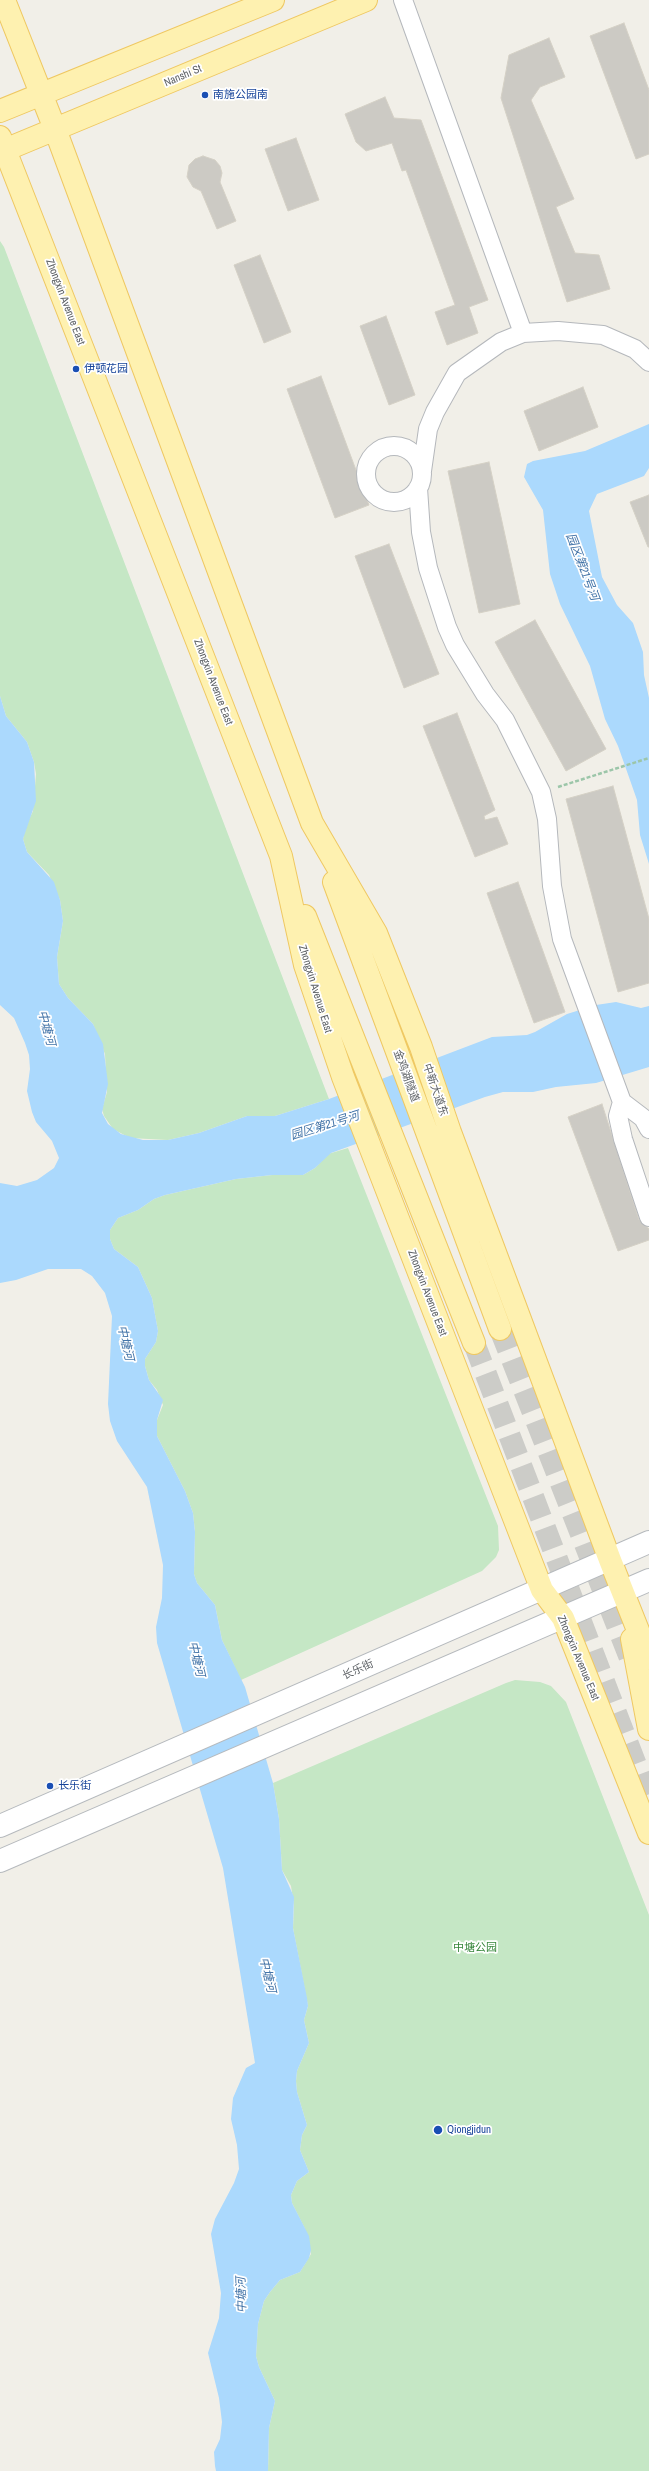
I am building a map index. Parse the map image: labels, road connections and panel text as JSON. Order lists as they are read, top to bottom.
{
  "streets": {
    "main road": [
      "Nanshi St",
      "Zhongxin Avenue East",
      "金鸡湖隧道",
      "中新大道东",
      "长乐街"
    ]
  },
  "crossings": [
    ["Nanshi St", "Zhongxin Avenue East"],
    ["Zhongxin Avenue East", "长乐街"],
    ["金鸡湖隧道", "中新大道东"],
    ["中新大道东", "长乐街"]
  ],
  "water": ["园区第21号河", "中塘河"],
  "parks": ["中塘公园"],
  "places": [
    "南施公园南",
    "伊顿花园",
    "长乐街",
    "Qiongjidun"
  ]
}
